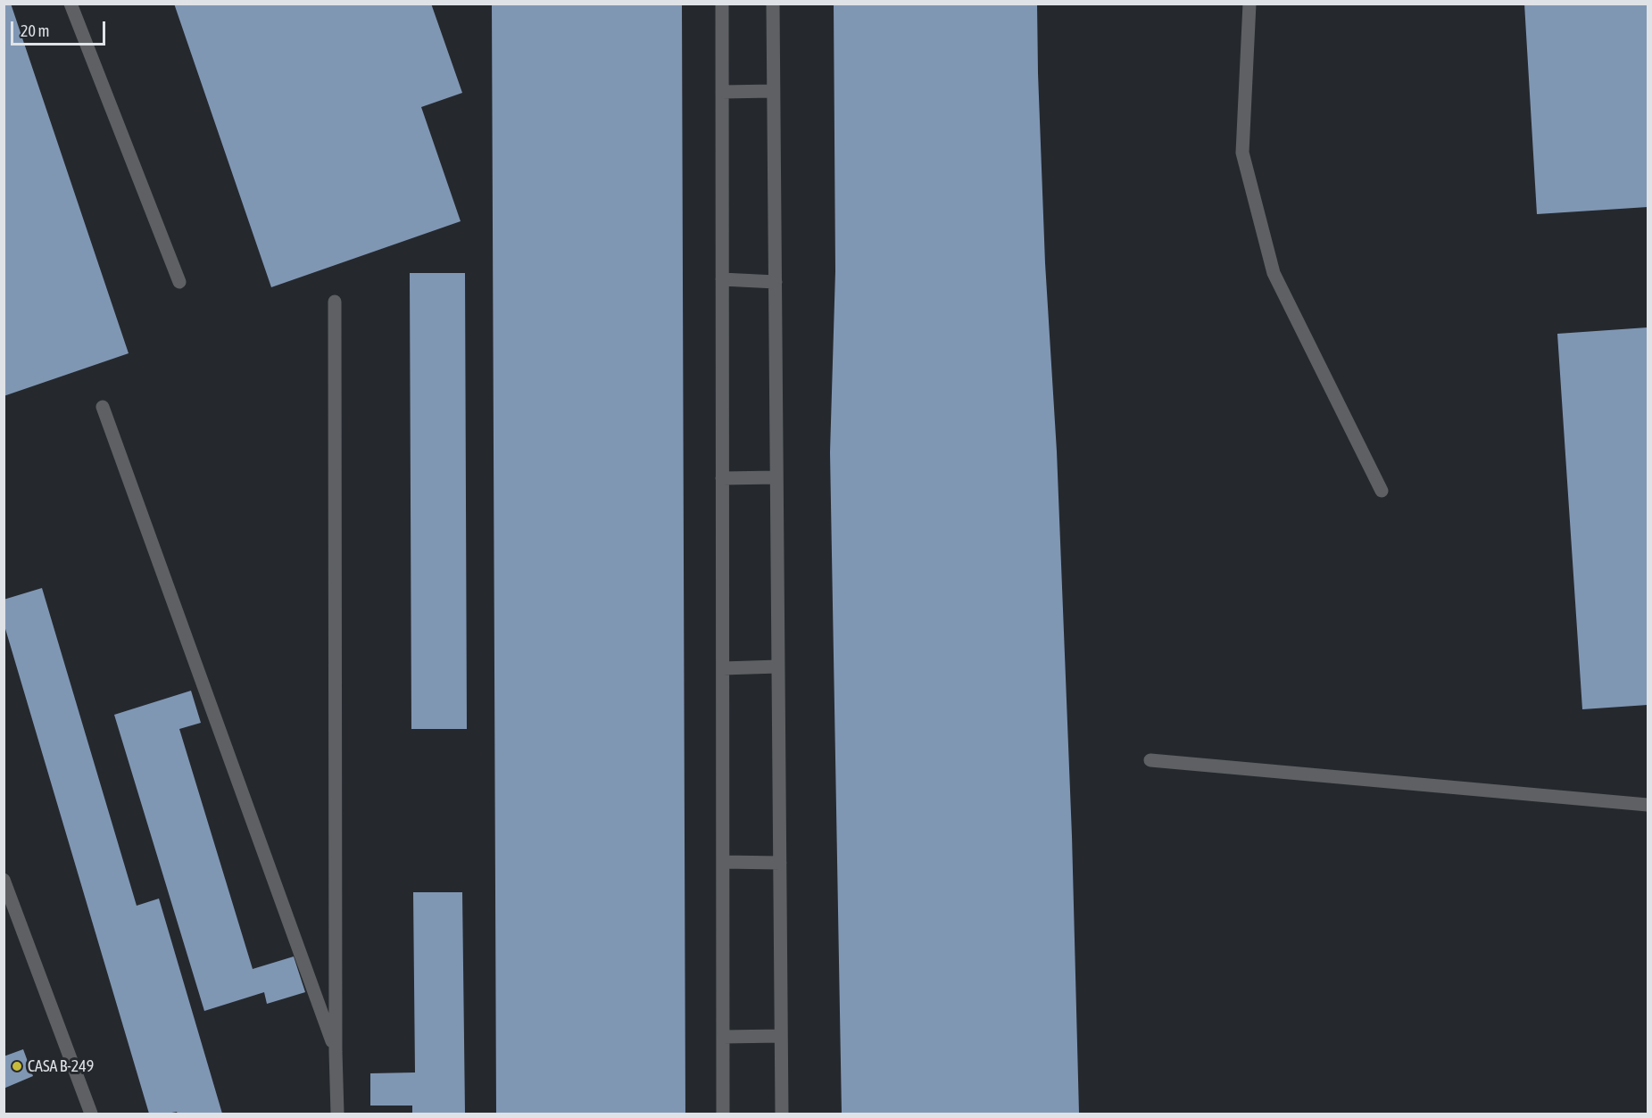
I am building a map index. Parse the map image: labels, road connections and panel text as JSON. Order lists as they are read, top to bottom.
{
  "places": ["CASA B-249"],
  "scale_bar": "20 m"
}
